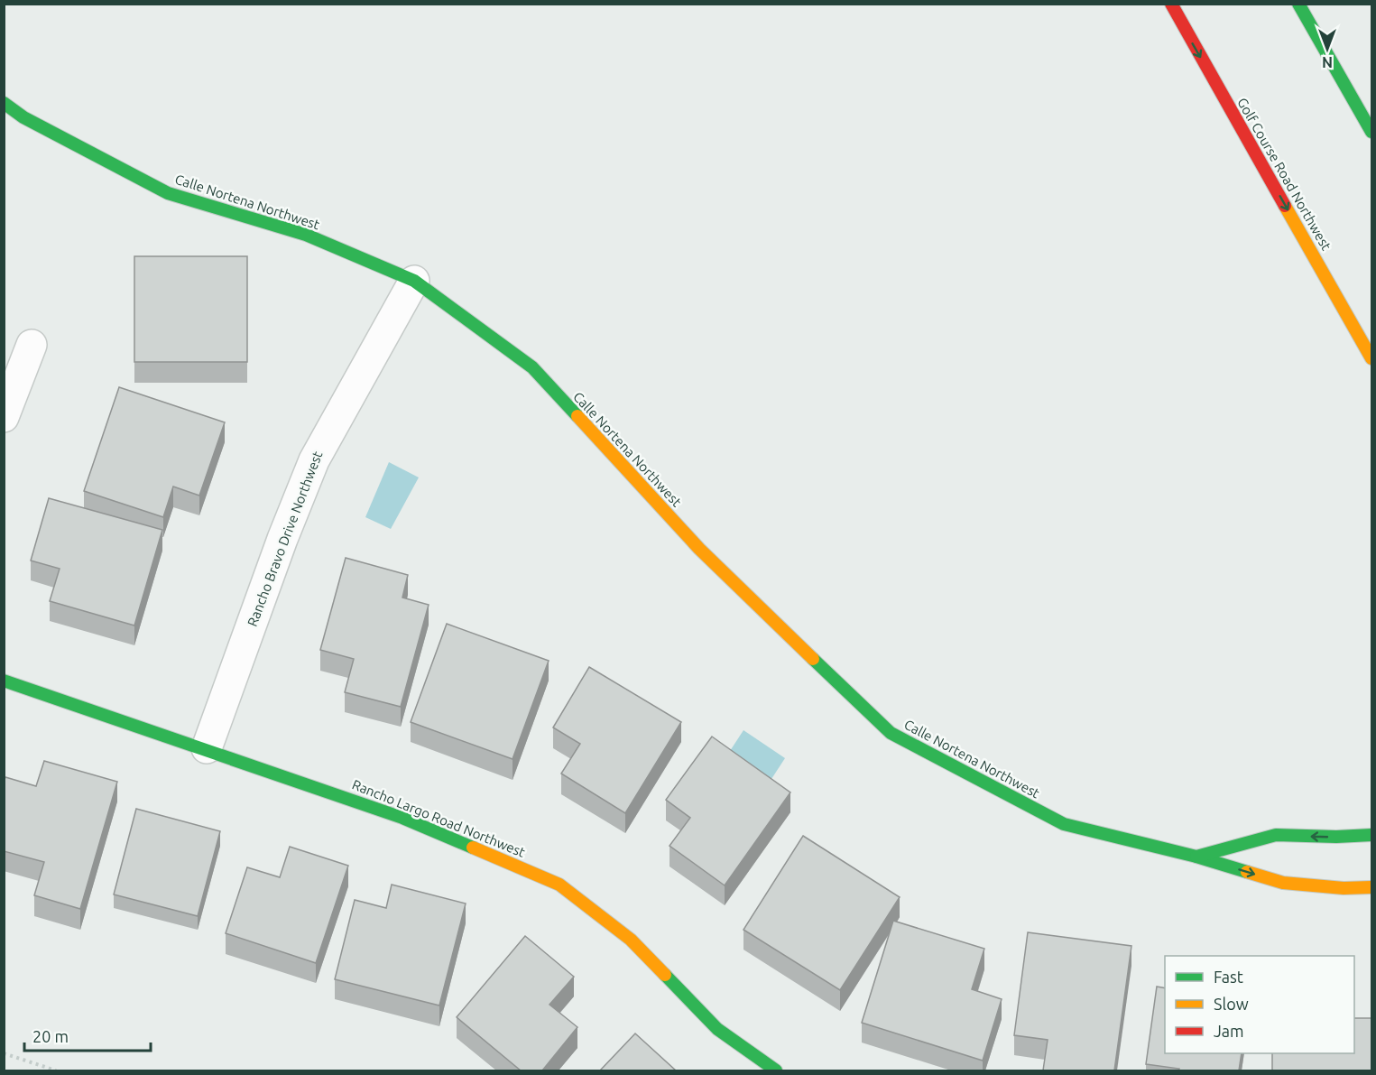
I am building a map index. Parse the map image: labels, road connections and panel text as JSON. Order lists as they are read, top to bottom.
{
  "streets": {
    "street": [
      "Golf Course Road Northwest",
      "Calle Nortena Northwest",
      "Rancho Bravo Drive Northwest",
      "Rancho Largo Road Northwest"
    ]
  },
  "crossings": [
    ["Calle Nortena Northwest", "Rancho Bravo Drive Northwest"],
    ["Rancho Bravo Drive Northwest", "Rancho Largo Road Northwest"]
  ],
  "one_way": ["Golf Course Road Northwest"],
  "legend": ["Fast", "Slow", "Jam"],
  "scale_bar": "20 m",
  "north": "bottom"
}
